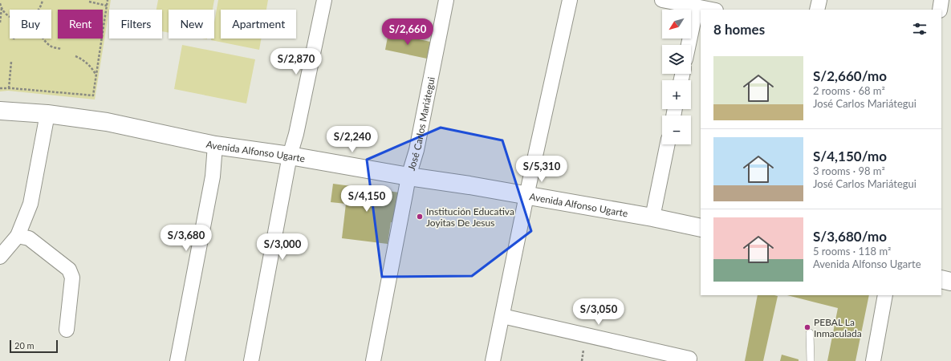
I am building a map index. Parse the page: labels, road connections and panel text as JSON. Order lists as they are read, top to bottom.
{
  "streets": {
    "street": ["José Carlos Mariátegui", "Avenida Alfonso Ugarte"]
  },
  "crossings": [
    ["José Carlos Mariátegui", "Avenida Alfonso Ugarte"]
  ],
  "places": ["Institución Educativa Joyitas De Jesus", "PEBAL La Inmaculada"],
  "scale_bar": "20 m",
  "north": "bottom left",
  "page": {
    "map_buttons": ["+", "−"],
    "chip": [
      "Buy",
      "Rent",
      "Filters",
      "New",
      "Apartment"
    ],
    "heading": "8 homes",
    "price": [
      "S/2,660",
      "S/2,870",
      "S/2,240",
      "S/5,310",
      "S/4,150",
      "S/3,680",
      "S/3,000",
      "S/3,050"
    ],
    "list": [
      {
        "name": "S/2,660/mo",
        "note": "2 rooms · 68 m² · José Carlos Mariátegui"
      },
      {
        "name": "S/4,150/mo",
        "note": "3 rooms · 98 m² · José Carlos Mariátegui"
      },
      {
        "name": "S/3,680/mo",
        "note": "5 rooms · 118 m² · Avenida Alfonso Ugarte"
      }
    ],
    "scale": "20 m"
  }
}
